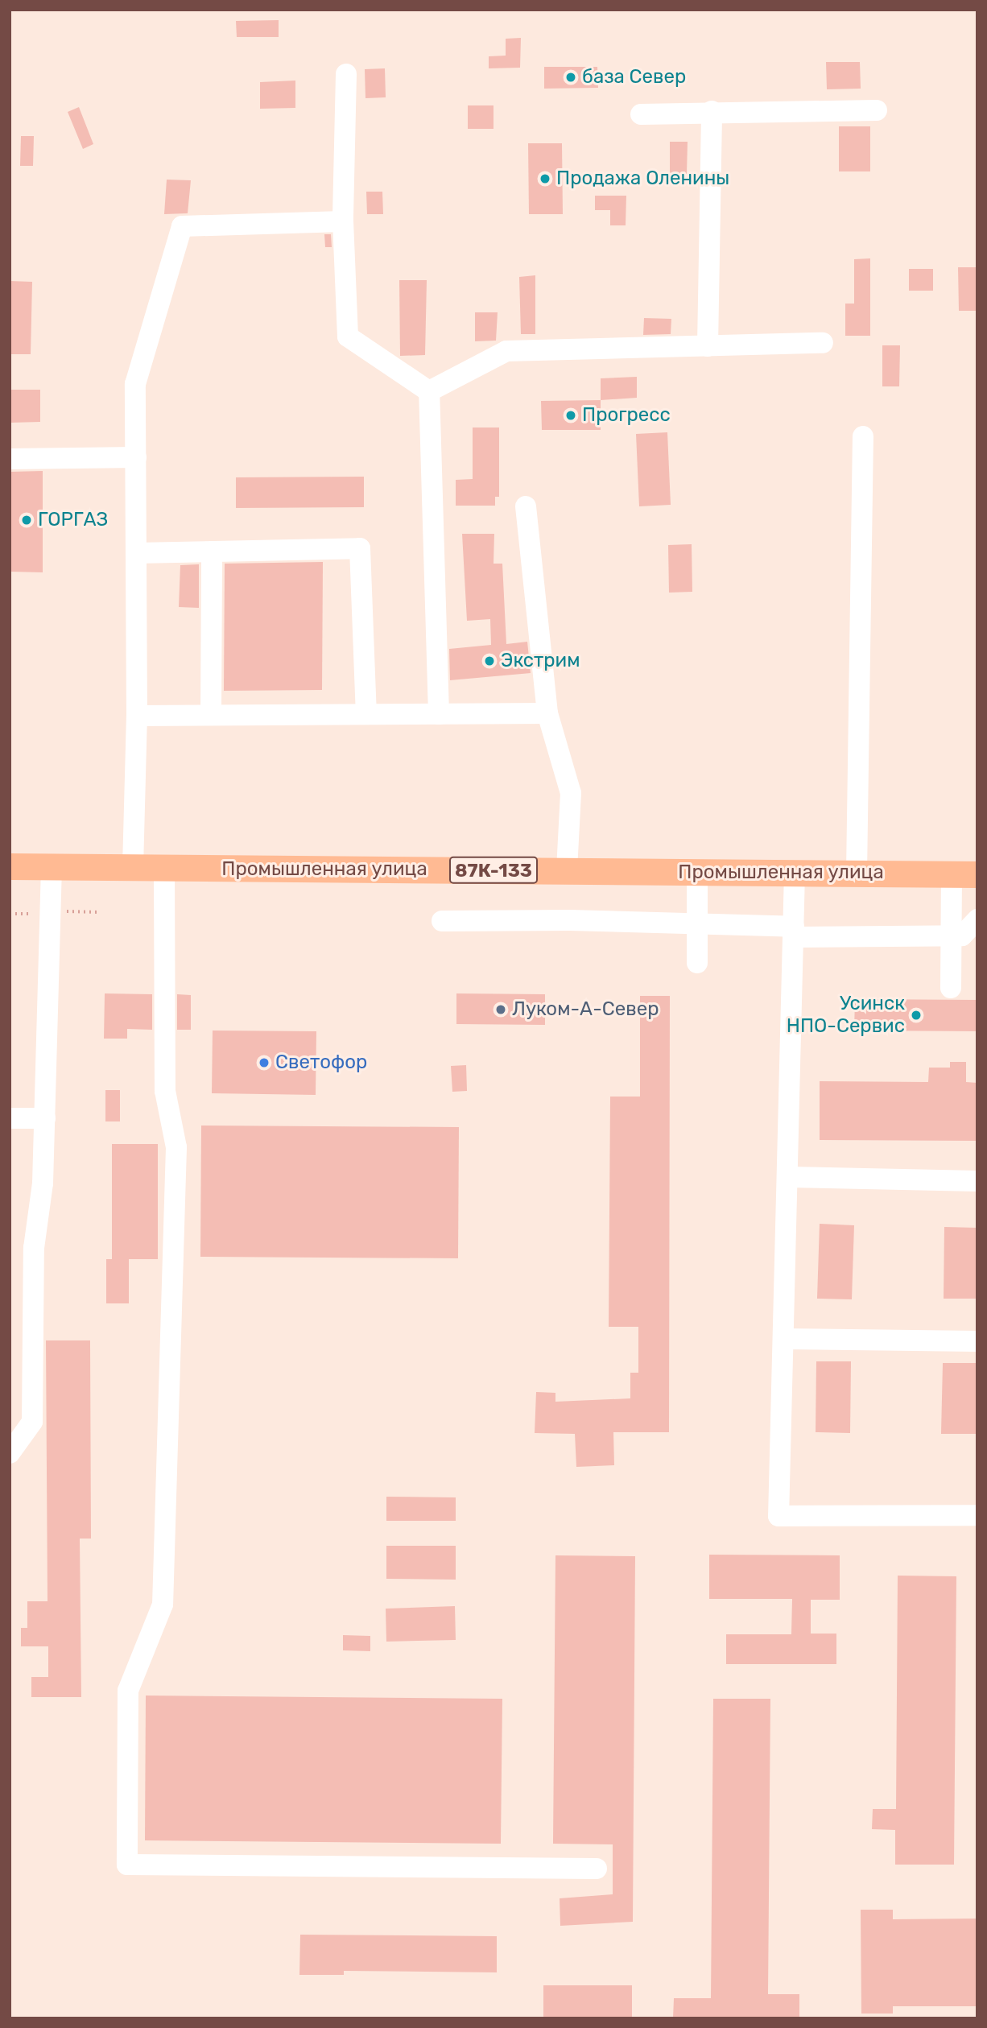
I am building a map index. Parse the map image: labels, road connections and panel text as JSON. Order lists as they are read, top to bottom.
{
  "streets": {
    "main road": ["Промышленная улица", "87К-133"]
  },
  "places": [
    "база Север",
    "Продажа Оленины",
    "Прогресс",
    "ГОРГАЗ",
    "Экстрим",
    "Луком-А-Север",
    "Усинск НПО-Сервис",
    "Светофор"
  ]
}
